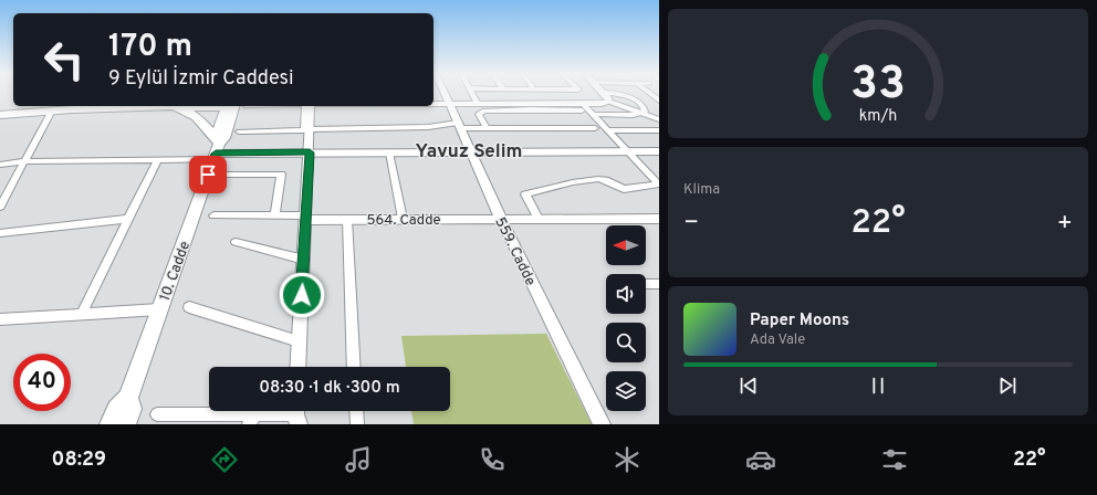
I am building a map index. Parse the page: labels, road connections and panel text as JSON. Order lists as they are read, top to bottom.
{
  "streets": {
    "main road": ["10. Cadde"],
    "street": ["564. Cadde", "559. Cadde"]
  },
  "crossings": [
    ["564. Cadde", "559. Cadde"]
  ],
  "districts": ["Yavuz Selim"],
  "north": "left",
  "page": {
    "turn": ["170 m", "9 Eylül İzmir Caddesi"],
    "tile": "Klima",
    "heat": ["−", "22°", "+"],
    "song": ["Paper Moons", "Ada Vale"],
    "limit": "40",
    "trip": "08:30 · 1 dk · 300 m",
    "tabs": ["08:29", "22°"],
    "gauge": ["33", "km/h"]
  }
}
